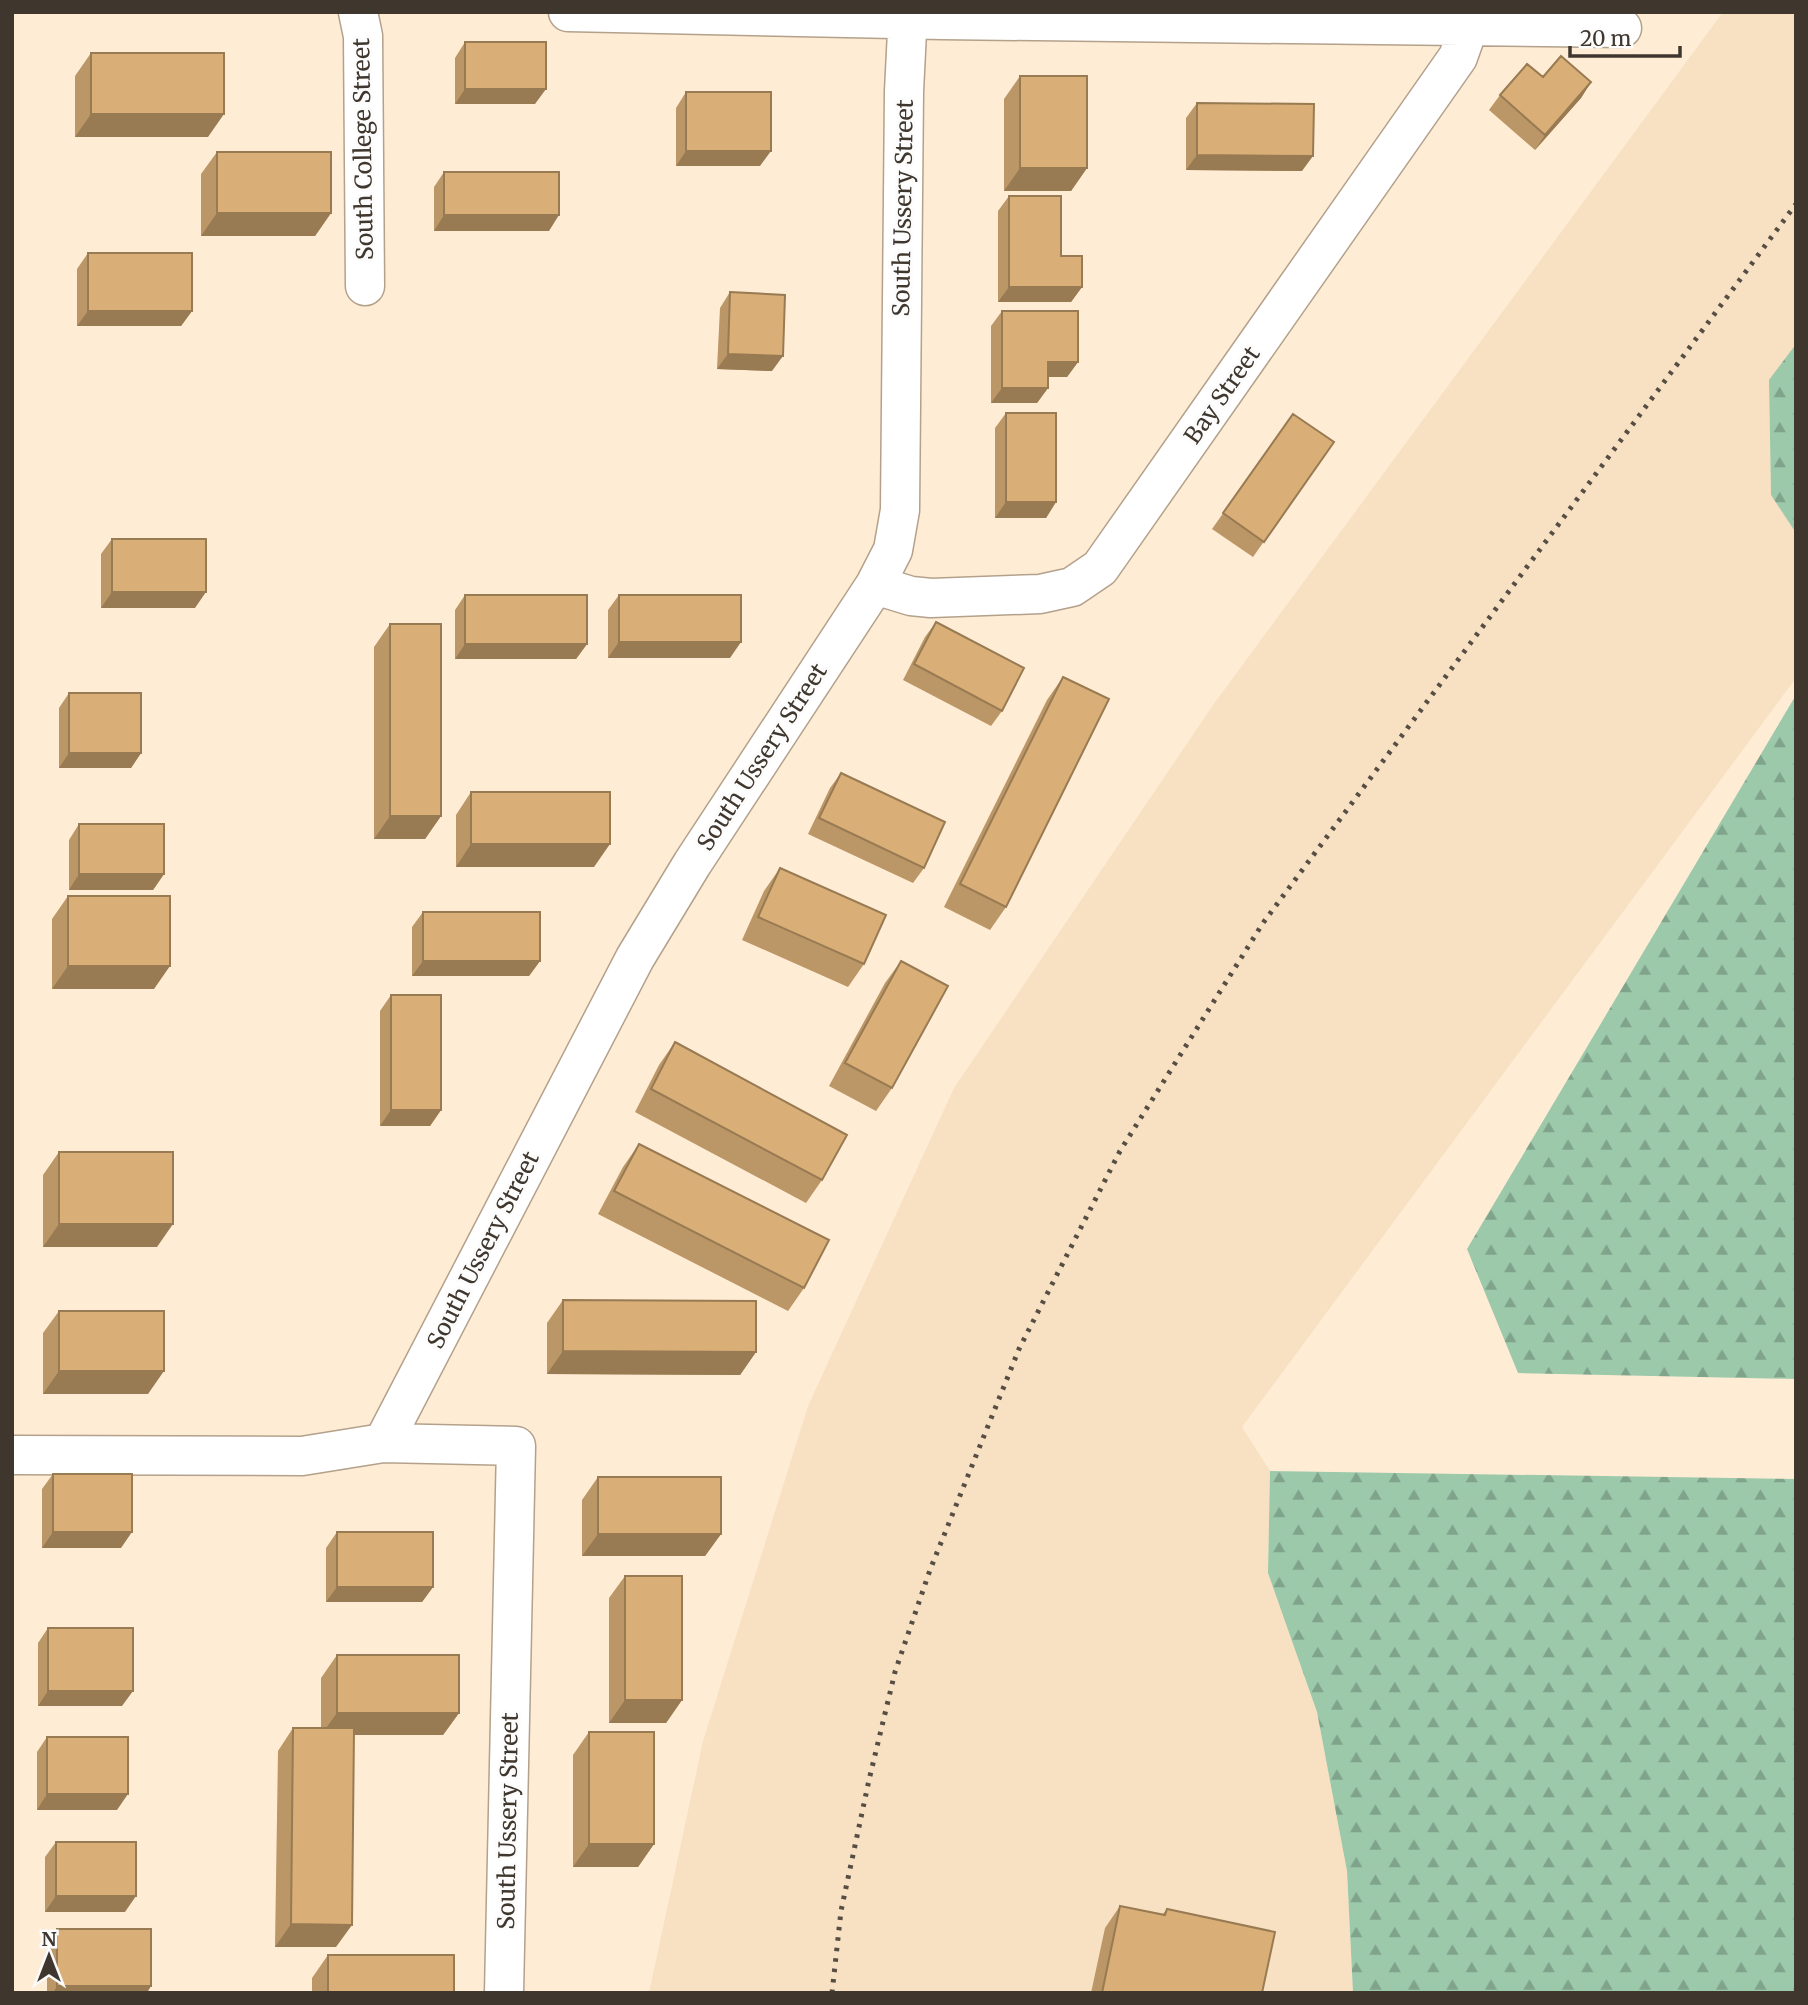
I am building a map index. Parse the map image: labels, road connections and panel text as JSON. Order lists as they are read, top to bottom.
{
  "streets": {
    "street": ["South College Street", "South Ussery Street", "Bay Street"]
  },
  "crossings": [
    ["South Ussery Street", "Bay Street"]
  ],
  "scale_bar": "20 m",
  "north": "top"
}
